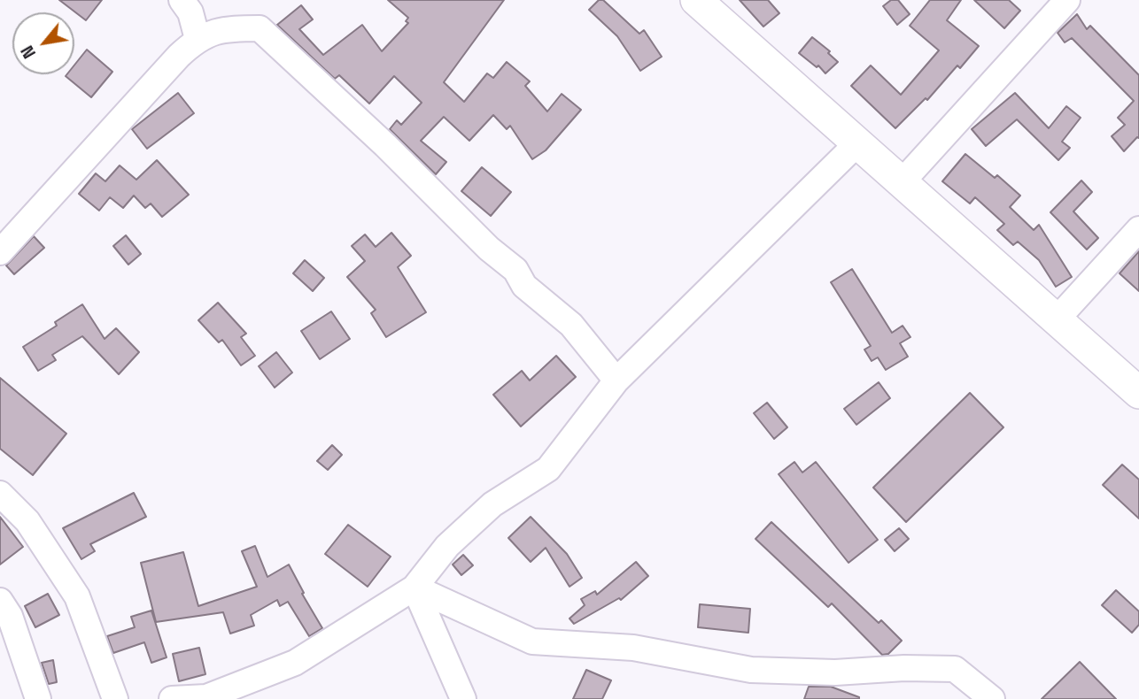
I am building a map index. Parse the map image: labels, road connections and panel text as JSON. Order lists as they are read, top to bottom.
{
  "north": "bottom left"
}
